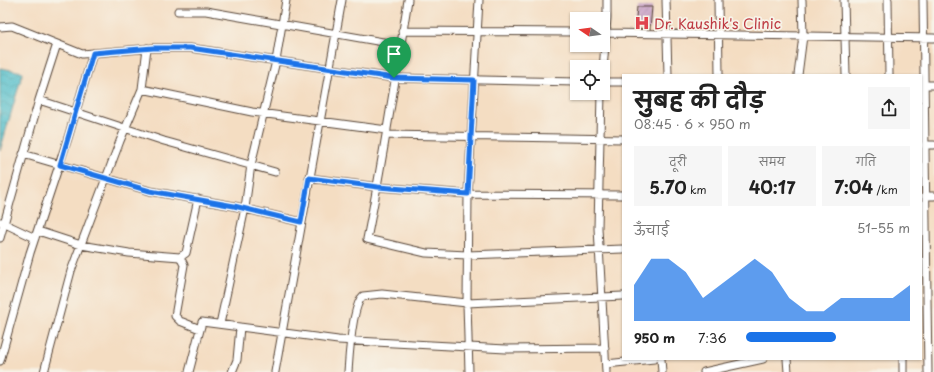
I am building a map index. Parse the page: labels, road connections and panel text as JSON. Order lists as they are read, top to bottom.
{
  "places": {
    "hospital": ["Dr. Kaushik's Clinic"]
  },
  "north": "left",
  "page": {
    "heading": ["सुबह की दौड़", "08:45 · 6 × 950 m"],
    "stats": [
      ["दूरी", "5.70 km"],
      ["समय", "40:17"],
      ["गति", "7:04 /km"]
    ],
    "chart": ["ऊँचाई", "51–55 m"],
    "list": [
      {
        "name": "950 m",
        "note": "7:36"
      }
    ]
  }
}
